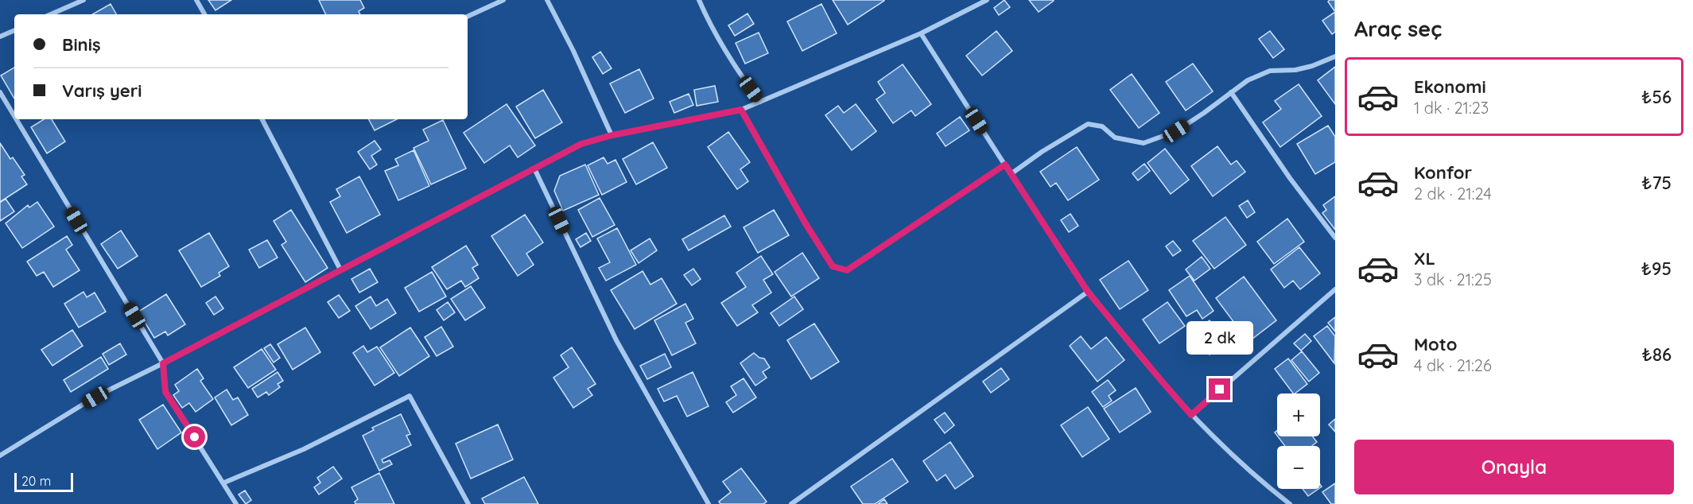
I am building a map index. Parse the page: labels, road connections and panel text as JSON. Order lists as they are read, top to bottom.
{
  "scale_bar": "20 m",
  "page": {
    "heading": "Araç seç",
    "banner": ["Biniş", "Varış yeri"],
    "list": [
      {
        "name": "Ekonomi",
        "note": "1 dk · 21:23",
        "value": "₺56"
      },
      {
        "name": "Konfor",
        "note": "2 dk · 21:24",
        "value": "₺75"
      },
      {
        "name": "XL",
        "note": "3 dk · 21:25",
        "value": "₺95"
      },
      {
        "name": "Moto",
        "note": "4 dk · 21:26",
        "value": "₺86"
      }
    ],
    "bubble": "2 dk",
    "map_buttons": ["+", "−"],
    "buttons": "Onayla",
    "scale": "20 m"
  }
}
